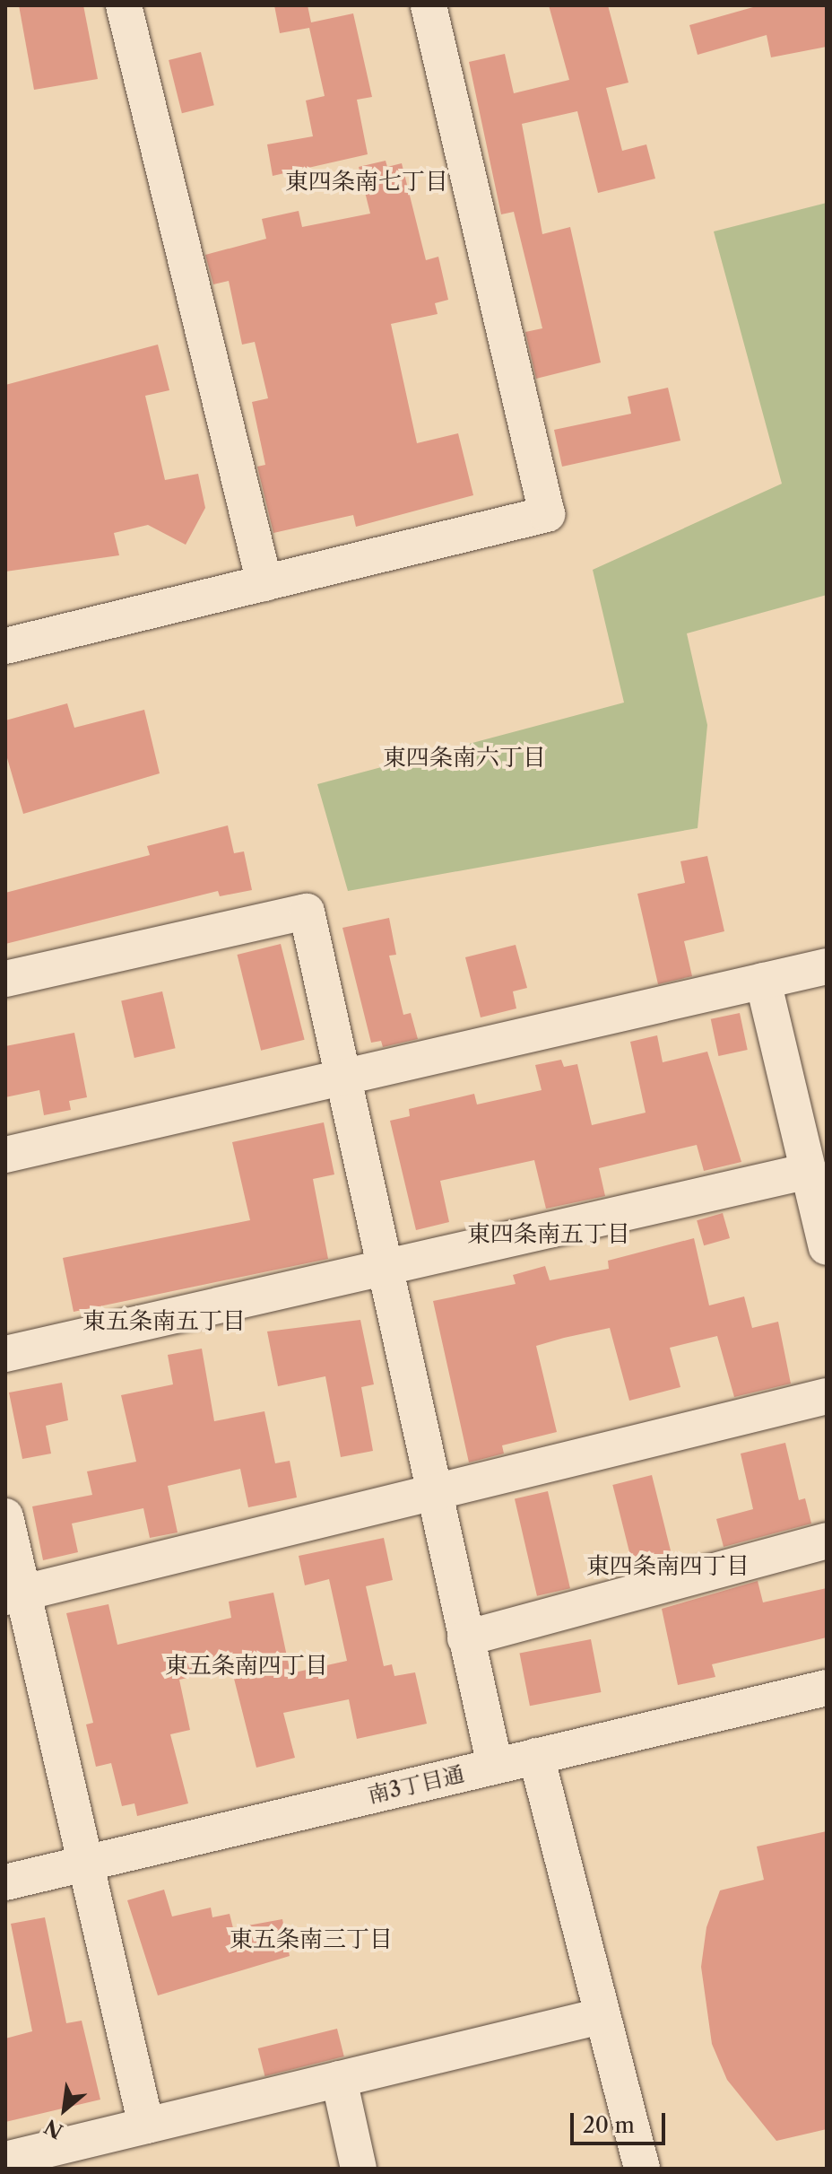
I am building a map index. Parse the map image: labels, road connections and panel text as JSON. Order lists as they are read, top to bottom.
{
  "streets": {
    "street": ["南3丁目通"]
  },
  "districts": [
    "東四条南七丁目",
    "東四条南六丁目",
    "東四条南五丁目",
    "東五条南五丁目",
    "東四条南四丁目",
    "東五条南四丁目",
    "東五条南三丁目"
  ],
  "scale_bar": "20 m",
  "north": "bottom left"
}
